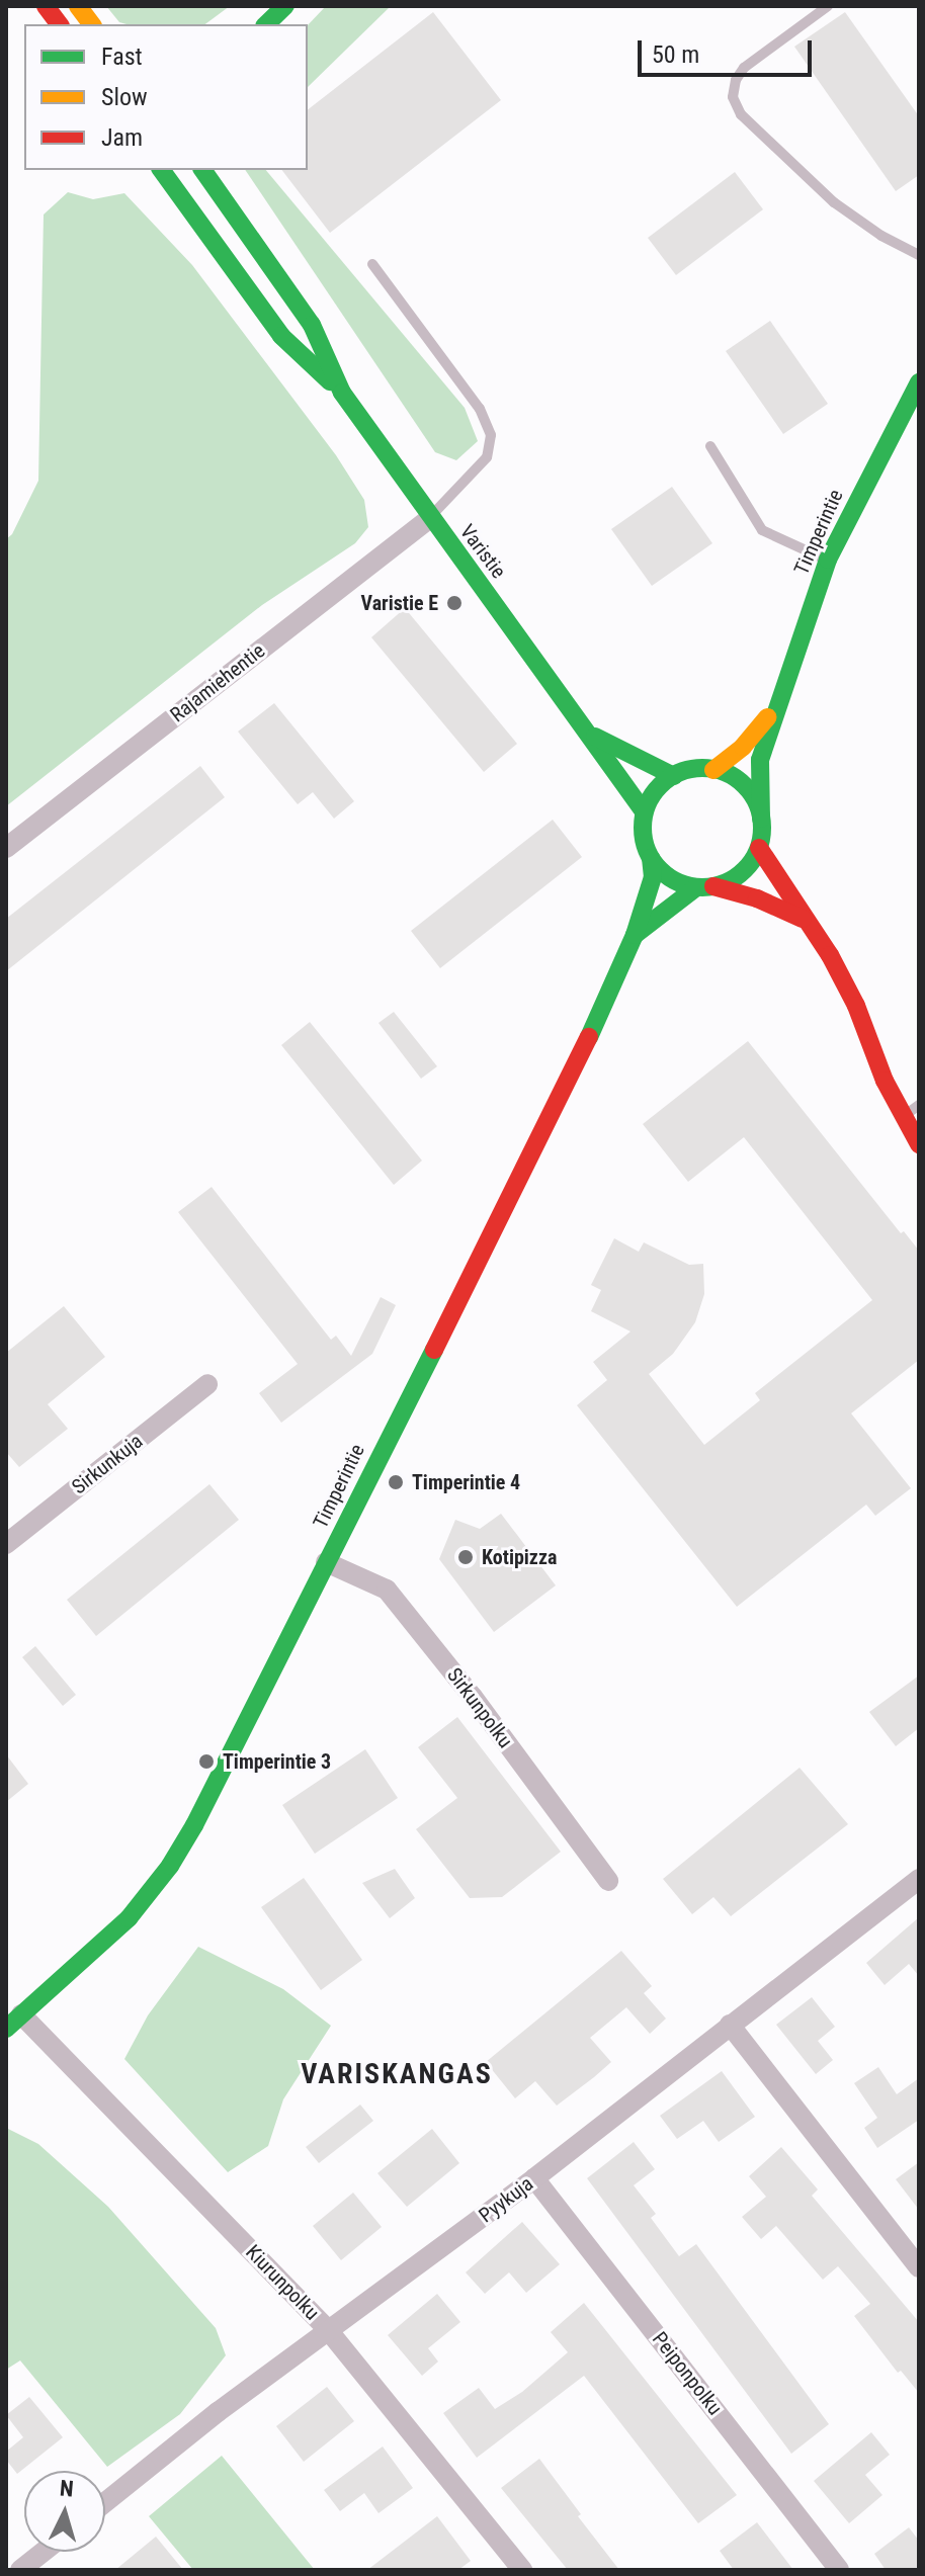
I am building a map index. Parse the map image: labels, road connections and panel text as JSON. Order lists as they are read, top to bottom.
{
  "streets": {
    "main road": ["Timperintie", "Varistie"],
    "street": [
      "Rajamiehentie",
      "Sirkunkuja",
      "Sirkunpolku",
      "Pyykuja",
      "Kiurunpolku",
      "Peiponpolku"
    ]
  },
  "crossings": [
    ["Timperintie", "Varistie"],
    ["Timperintie", "Sirkunpolku"],
    ["Timperintie", "Kiurunpolku"],
    ["Varistie", "Rajamiehentie"],
    ["Pyykuja", "Kiurunpolku"],
    ["Pyykuja", "Peiponpolku"]
  ],
  "districts": ["VARISKANGAS"],
  "places": [
    "Varistie E",
    "Timperintie 4",
    "Kotipizza",
    "Timperintie 3"
  ],
  "legend": ["Fast", "Slow", "Jam"],
  "scale_bar": "50 m",
  "north": "top"
}
